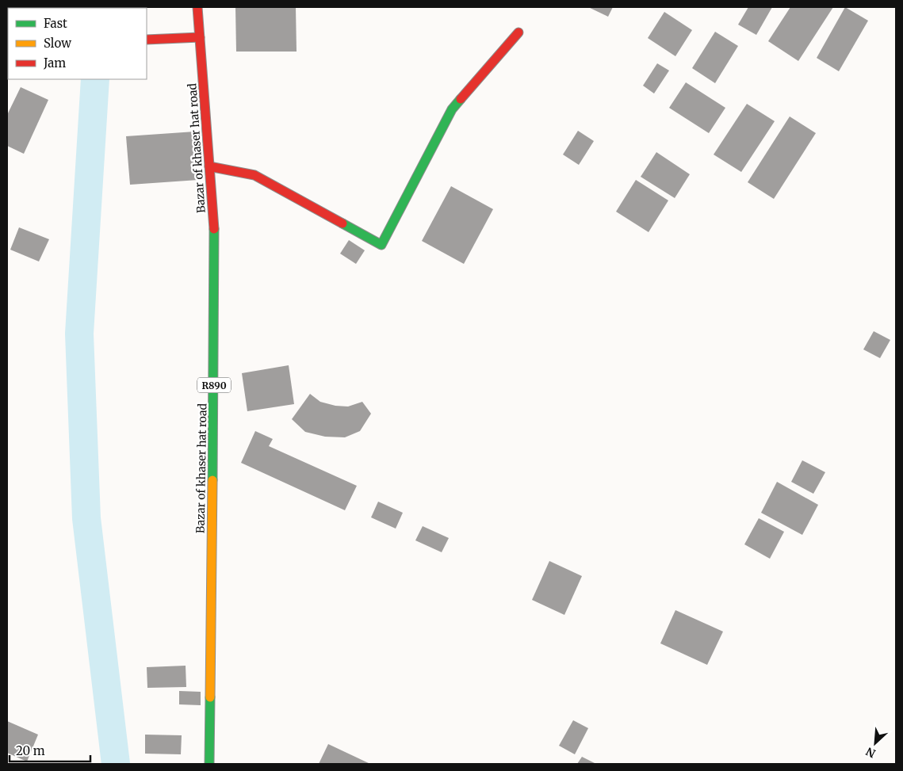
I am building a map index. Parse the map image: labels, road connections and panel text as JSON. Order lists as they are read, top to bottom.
{
  "streets": {
    "main road": ["Bazar of khaser hat road", "R890"]
  },
  "legend": ["Fast", "Slow", "Jam"],
  "scale_bar": "20 m",
  "north": "bottom left"
}
